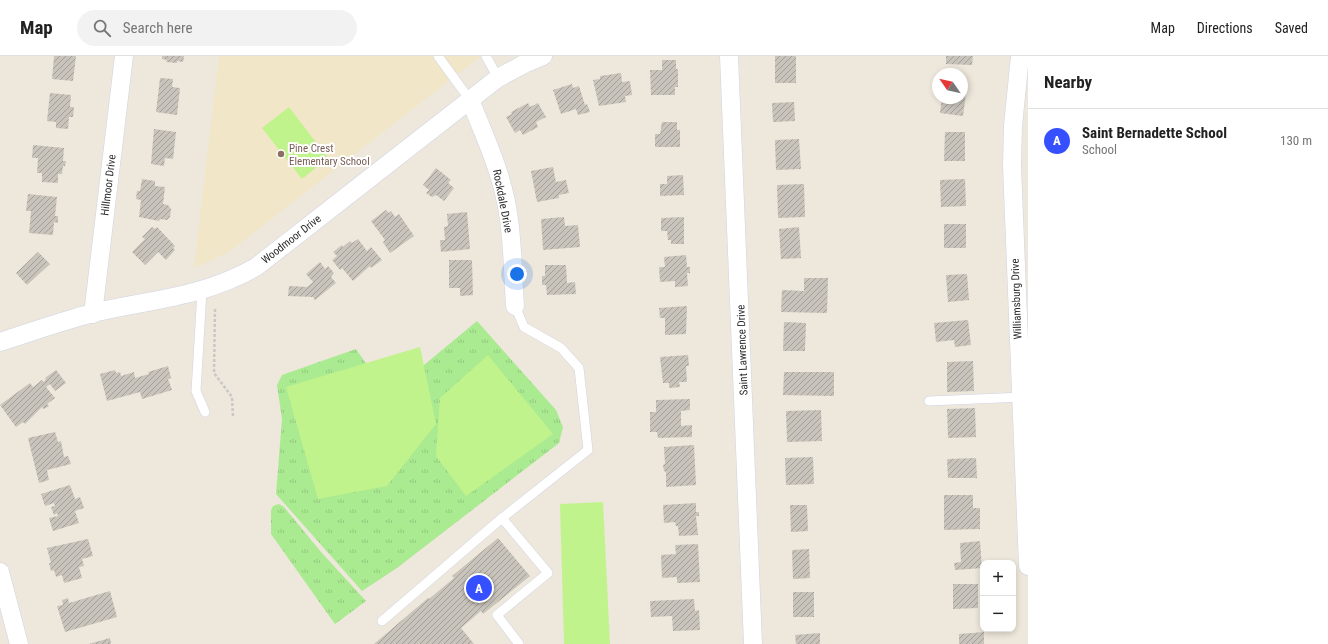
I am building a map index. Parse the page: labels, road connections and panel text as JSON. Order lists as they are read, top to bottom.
{
  "streets": {
    "street": [
      "Hillmoor Drive",
      "Rockdale Drive",
      "Woodmoor Drive",
      "Williamsburg Drive",
      "Saint Lawrence Drive"
    ]
  },
  "crossings": [
    ["Hillmoor Drive", "Woodmoor Drive"],
    ["Rockdale Drive", "Woodmoor Drive"]
  ],
  "places": ["Pine Crest Elementary School"],
  "north": "top left",
  "page": {
    "header": "Map",
    "search": "Search here",
    "nav": ["Map", "Directions", "Saved"],
    "heading": "Nearby",
    "list": [
      {
        "mark": "A",
        "name": "Saint Bernadette School",
        "note": "School",
        "value": "130 m"
      }
    ],
    "map_buttons": ["+", "−"],
    "pins": "A"
  }
}
